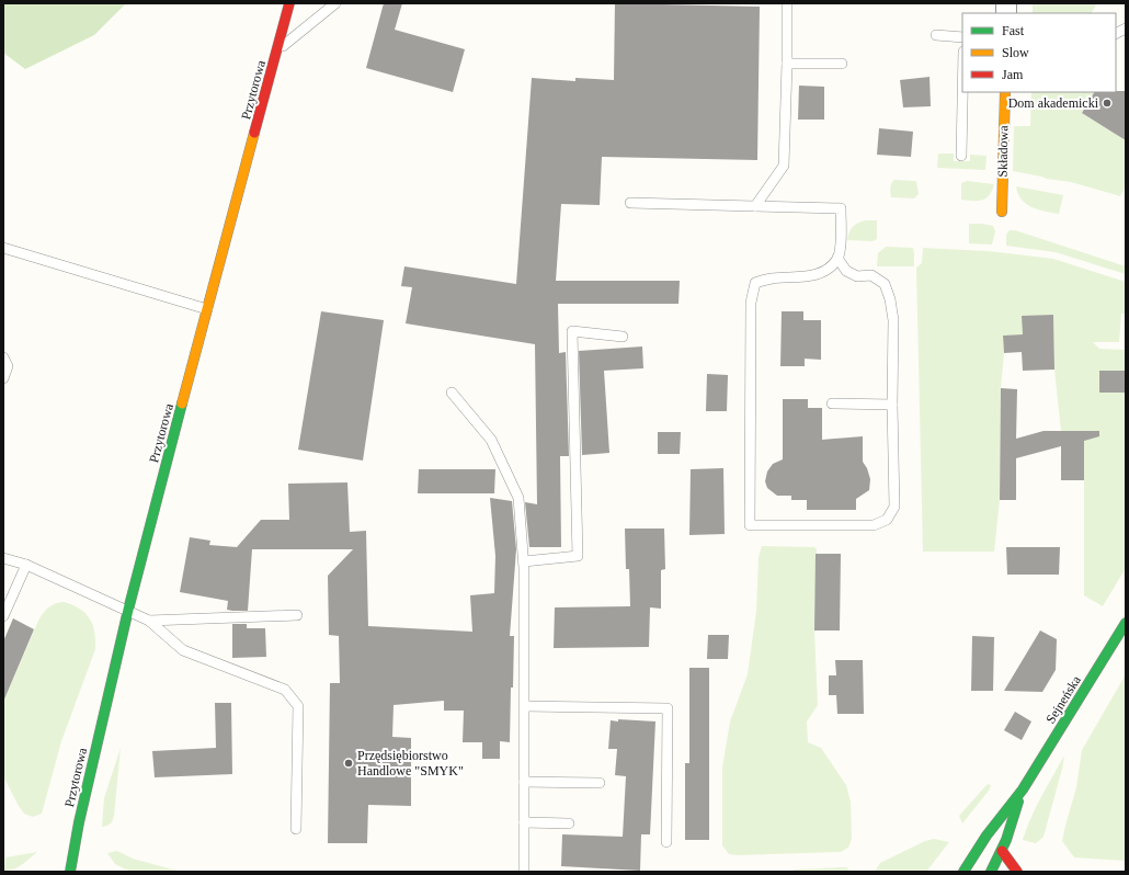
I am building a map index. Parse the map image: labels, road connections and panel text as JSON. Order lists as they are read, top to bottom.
{
  "streets": {
    "street": ["Przytorowa", "Składowa", "Sejneńska"]
  },
  "places": ["Dom akademicki", "Przędsiębiorstwo Handlowe \"SMYK\""],
  "legend": ["Fast", "Slow", "Jam"]
}
